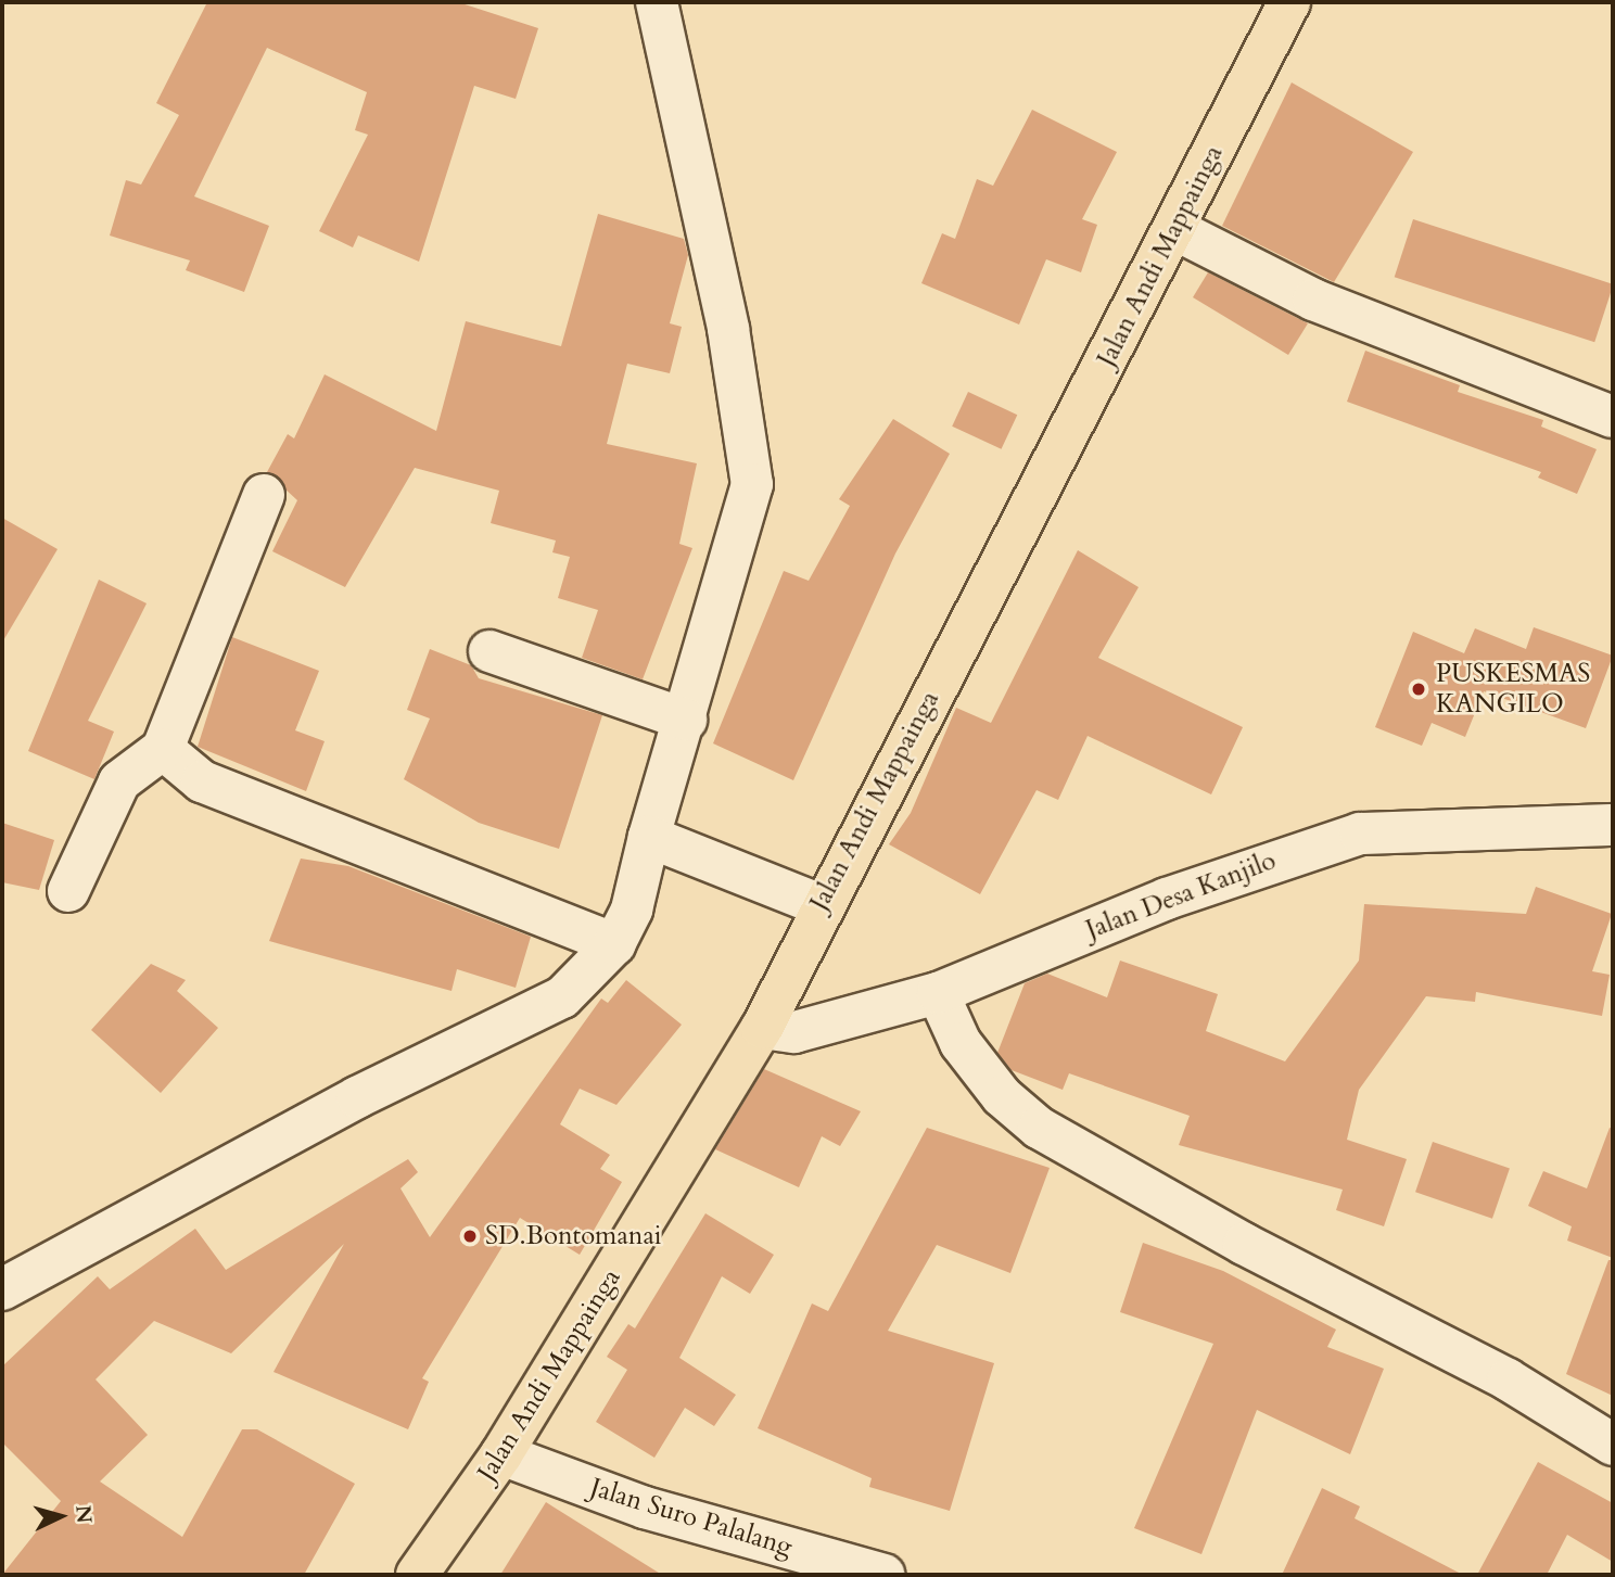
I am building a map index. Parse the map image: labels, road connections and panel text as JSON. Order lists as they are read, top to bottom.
{
  "streets": {
    "main road": ["Jalan Andi Mappainga"],
    "street": ["Jalan Desa Kanjilo", "Jalan Suro Palalang"]
  },
  "crossings": [
    ["Jalan Andi Mappainga", "Jalan Desa Kanjilo"],
    ["Jalan Andi Mappainga", "Jalan Suro Palalang"]
  ],
  "places": ["PUSKESMAS KANGILO", "SD.Bontomanai"],
  "north": "right"
}
